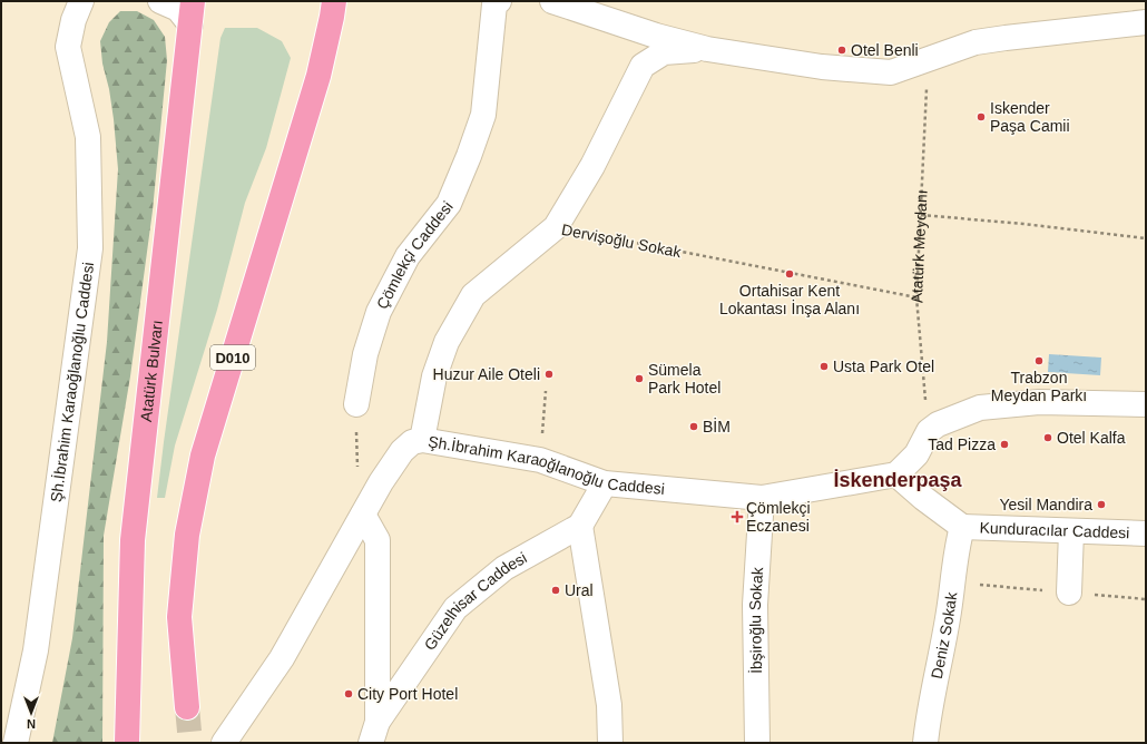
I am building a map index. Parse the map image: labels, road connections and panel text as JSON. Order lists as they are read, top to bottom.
{
  "streets": {
    "highway": ["D010", "Atatürk Bulvarı"],
    "street": [
      "Dervişoğlu Sokak",
      "Çömlekçi Caddesi",
      "Şh.İbrahim Karaoğlanoğlu Caddesi",
      "Kunduracılar Caddesi",
      "Güzelhisar Caddesi",
      "İbşiroğlu Sokak",
      "Deniz Sokak"
    ],
    "path": ["Atatürk Meydanı"]
  },
  "crossings": [
    ["Dervişoğlu Sokak", "Atatürk Meydanı"],
    ["Dervişoğlu Sokak", "Şh.İbrahim Karaoğlanoğlu Caddesi"],
    ["Şh.İbrahim Karaoğlanoğlu Caddesi", "İbşiroğlu Sokak"],
    ["Kunduracılar Caddesi", "Deniz Sokak"]
  ],
  "districts": ["İskenderpaşa"],
  "places": {
    "other": [
      "Otel Benli",
      "Iskender Paşa Camii",
      "Ortahisar Kent Lokantası İnşa Alanı",
      "Trabzon Meydan Parkı",
      "Usta Park Otel",
      "Huzur Aile Oteli",
      "Sümela Park Hotel",
      "BİM",
      "Otel Kalfa",
      "Tad Pizza",
      "Yesil Mandira",
      "Ural",
      "City Port Hotel"
    ],
    "health": ["Çömlekçi Eczanesi"]
  },
  "north": "bottom"
}
